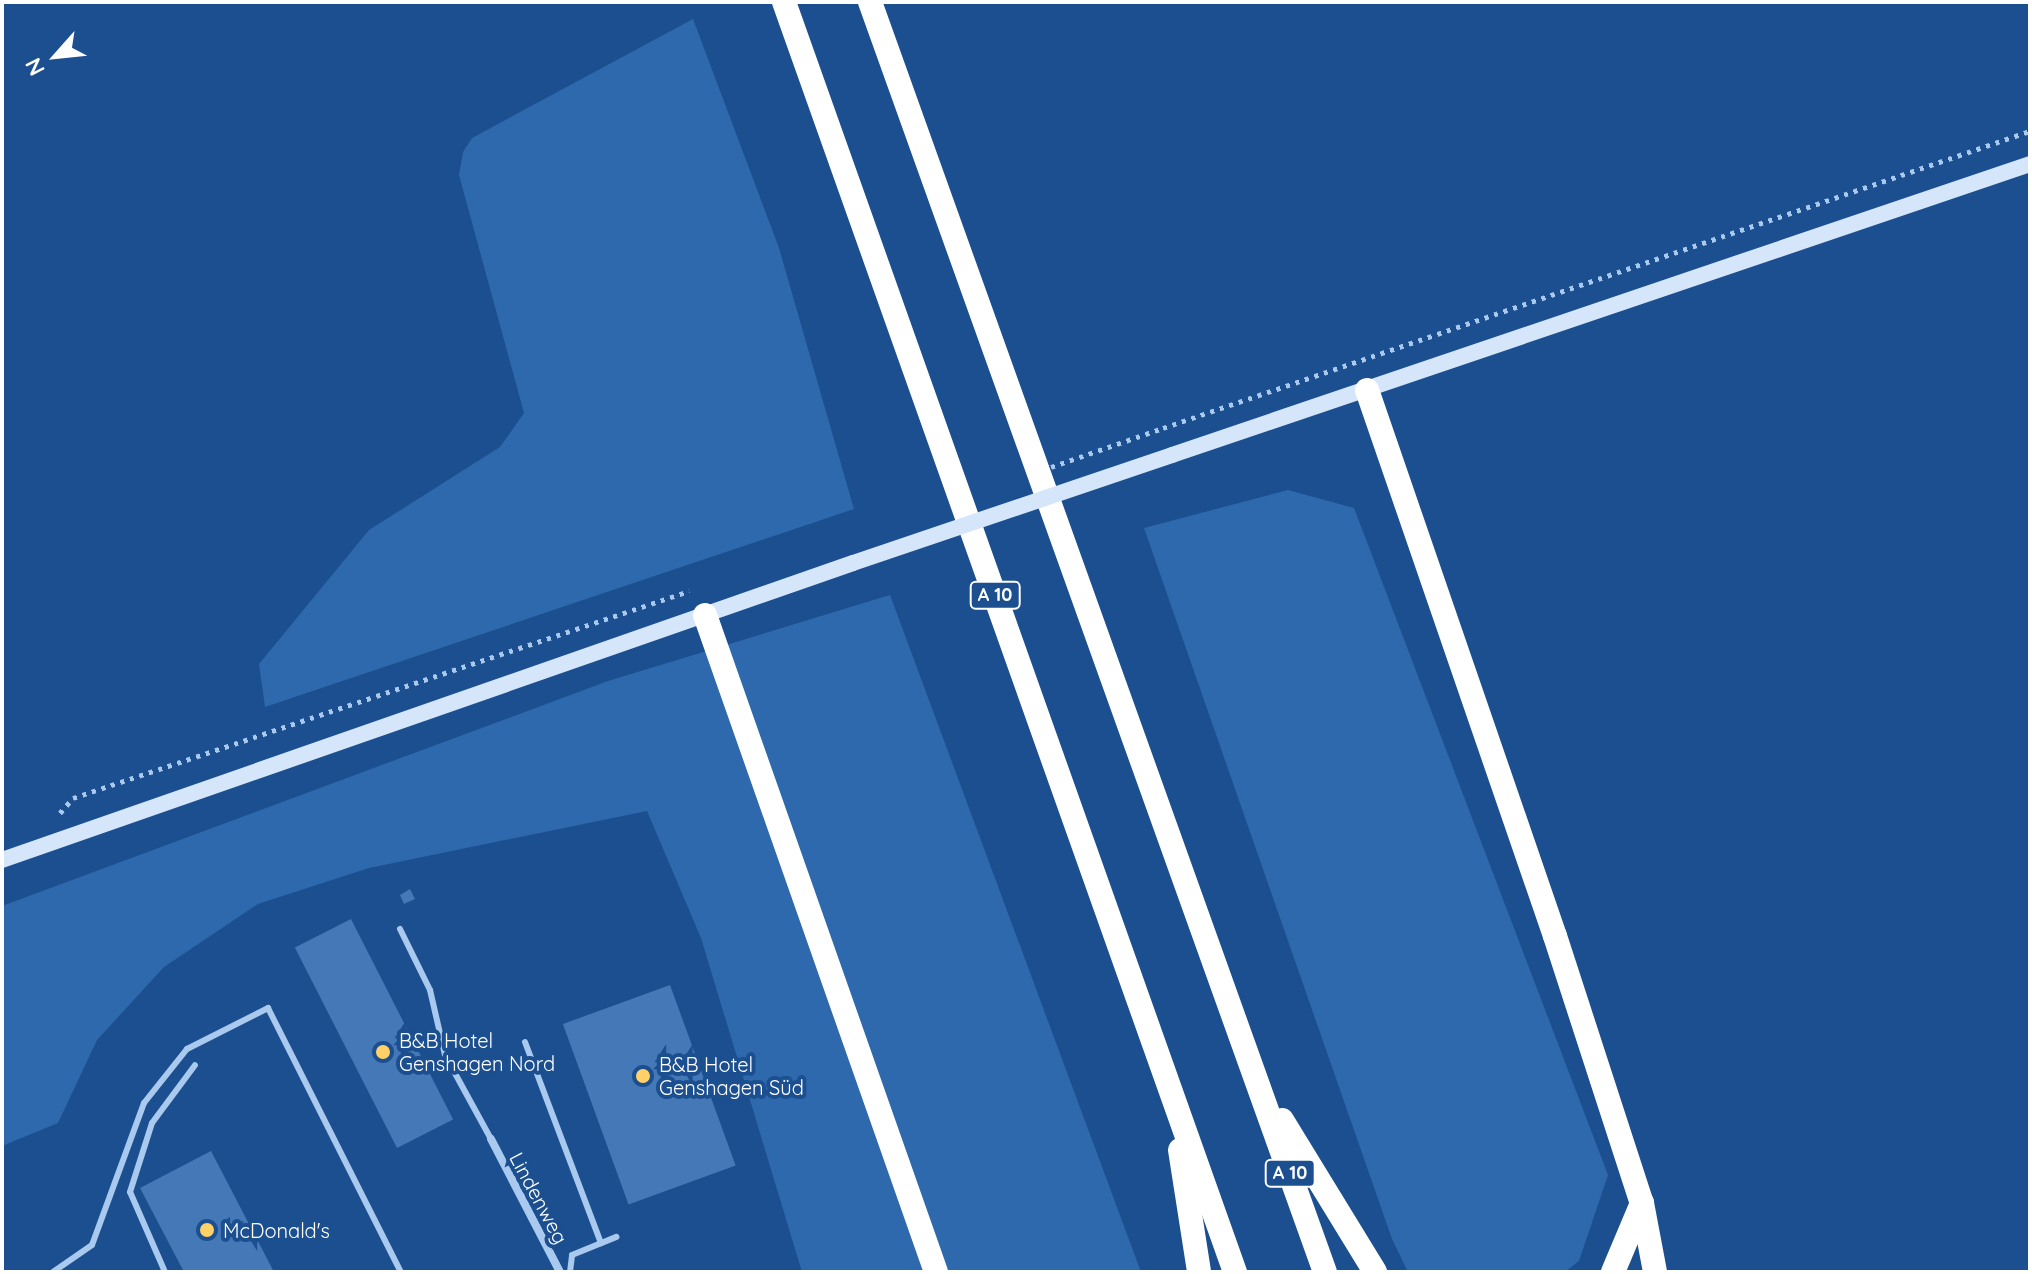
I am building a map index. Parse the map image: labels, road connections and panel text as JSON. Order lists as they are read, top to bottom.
{
  "streets": {
    "highway": ["A 10"],
    "street": ["Lindenweg"]
  },
  "places": ["B&B Hotel Genshagen Nord", "B&B Hotel Genshagen Süd", "McDonald's"],
  "north": "bottom left"
}
